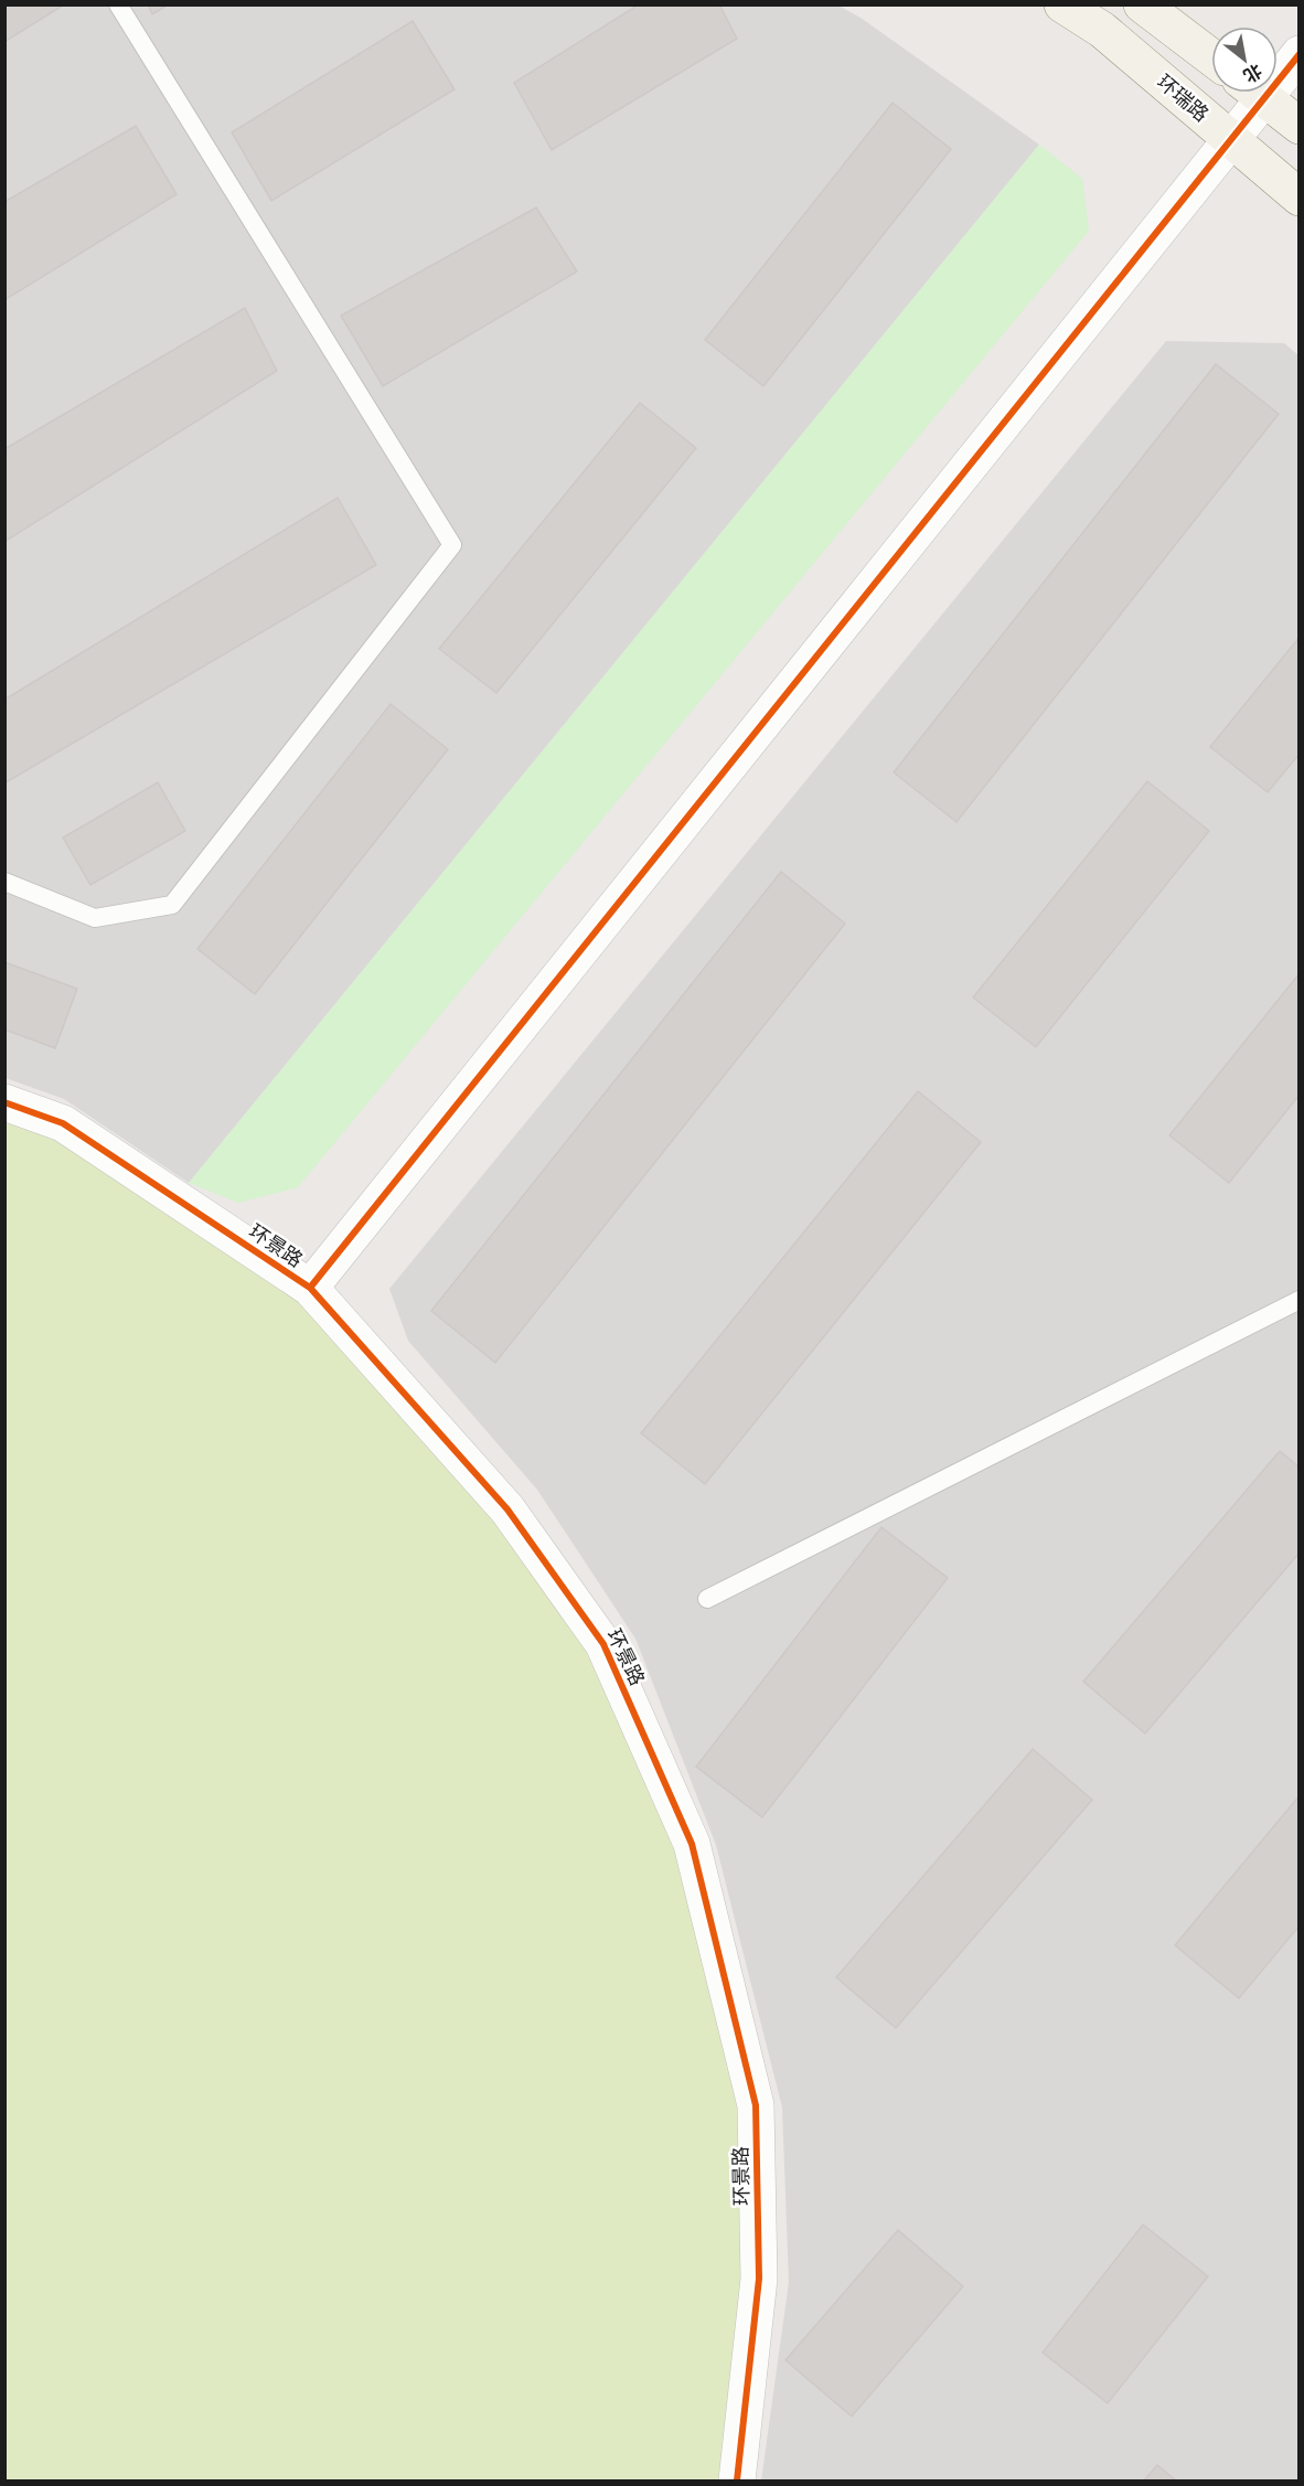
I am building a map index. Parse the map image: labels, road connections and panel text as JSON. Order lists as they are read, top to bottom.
{
  "streets": {
    "main road": ["环瑞路"],
    "street": ["环景路"]
  },
  "north": "bottom right"
}
